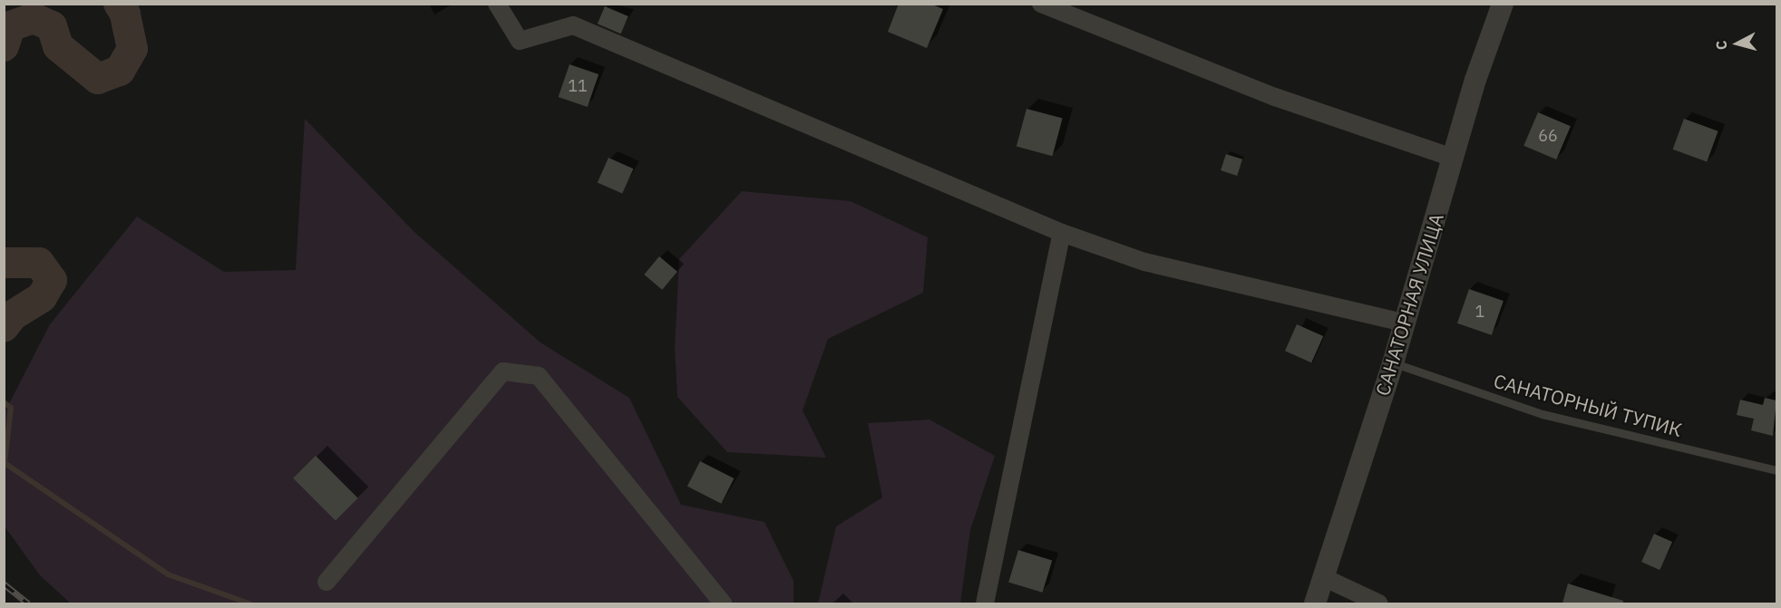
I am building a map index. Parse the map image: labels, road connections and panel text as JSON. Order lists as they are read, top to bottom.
{
  "streets": {
    "street": ["САНАТОРНАЯ УЛИЦА"],
    "lane": ["САНАТОРНЫЙ ТУПИК"]
  },
  "crossings": [
    ["САНАТОРНАЯ УЛИЦА", "САНАТОРНЫЙ ТУПИК"]
  ],
  "house_numbers": ["11", "66", "1"],
  "north": "left"
}
